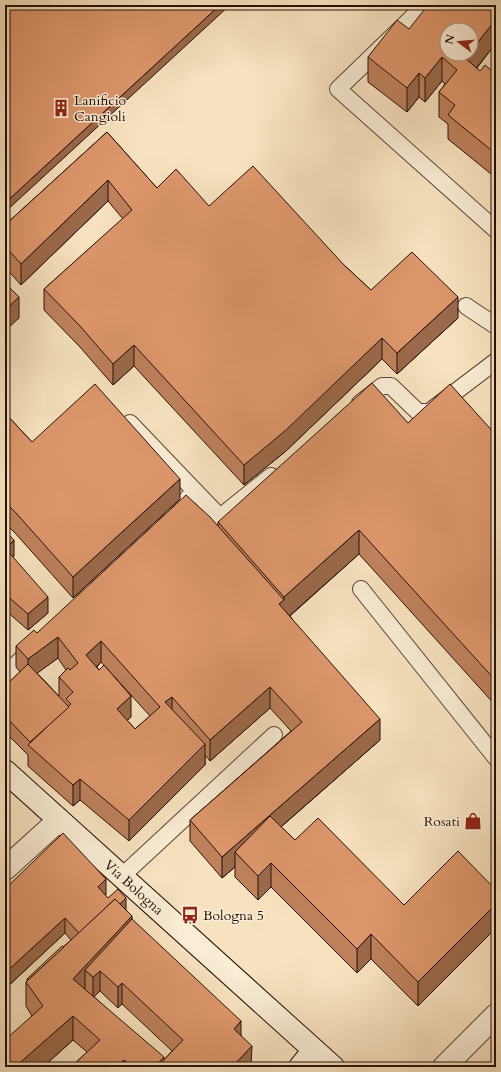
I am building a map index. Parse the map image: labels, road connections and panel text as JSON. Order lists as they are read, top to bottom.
{
  "streets": {
    "street": ["Via Bologna"]
  },
  "places": {
    "building": ["Lanificio Cangioli"],
    "shop": ["Rosati"],
    "bus stop": ["Bologna 5"]
  },
  "north": "left"
}
